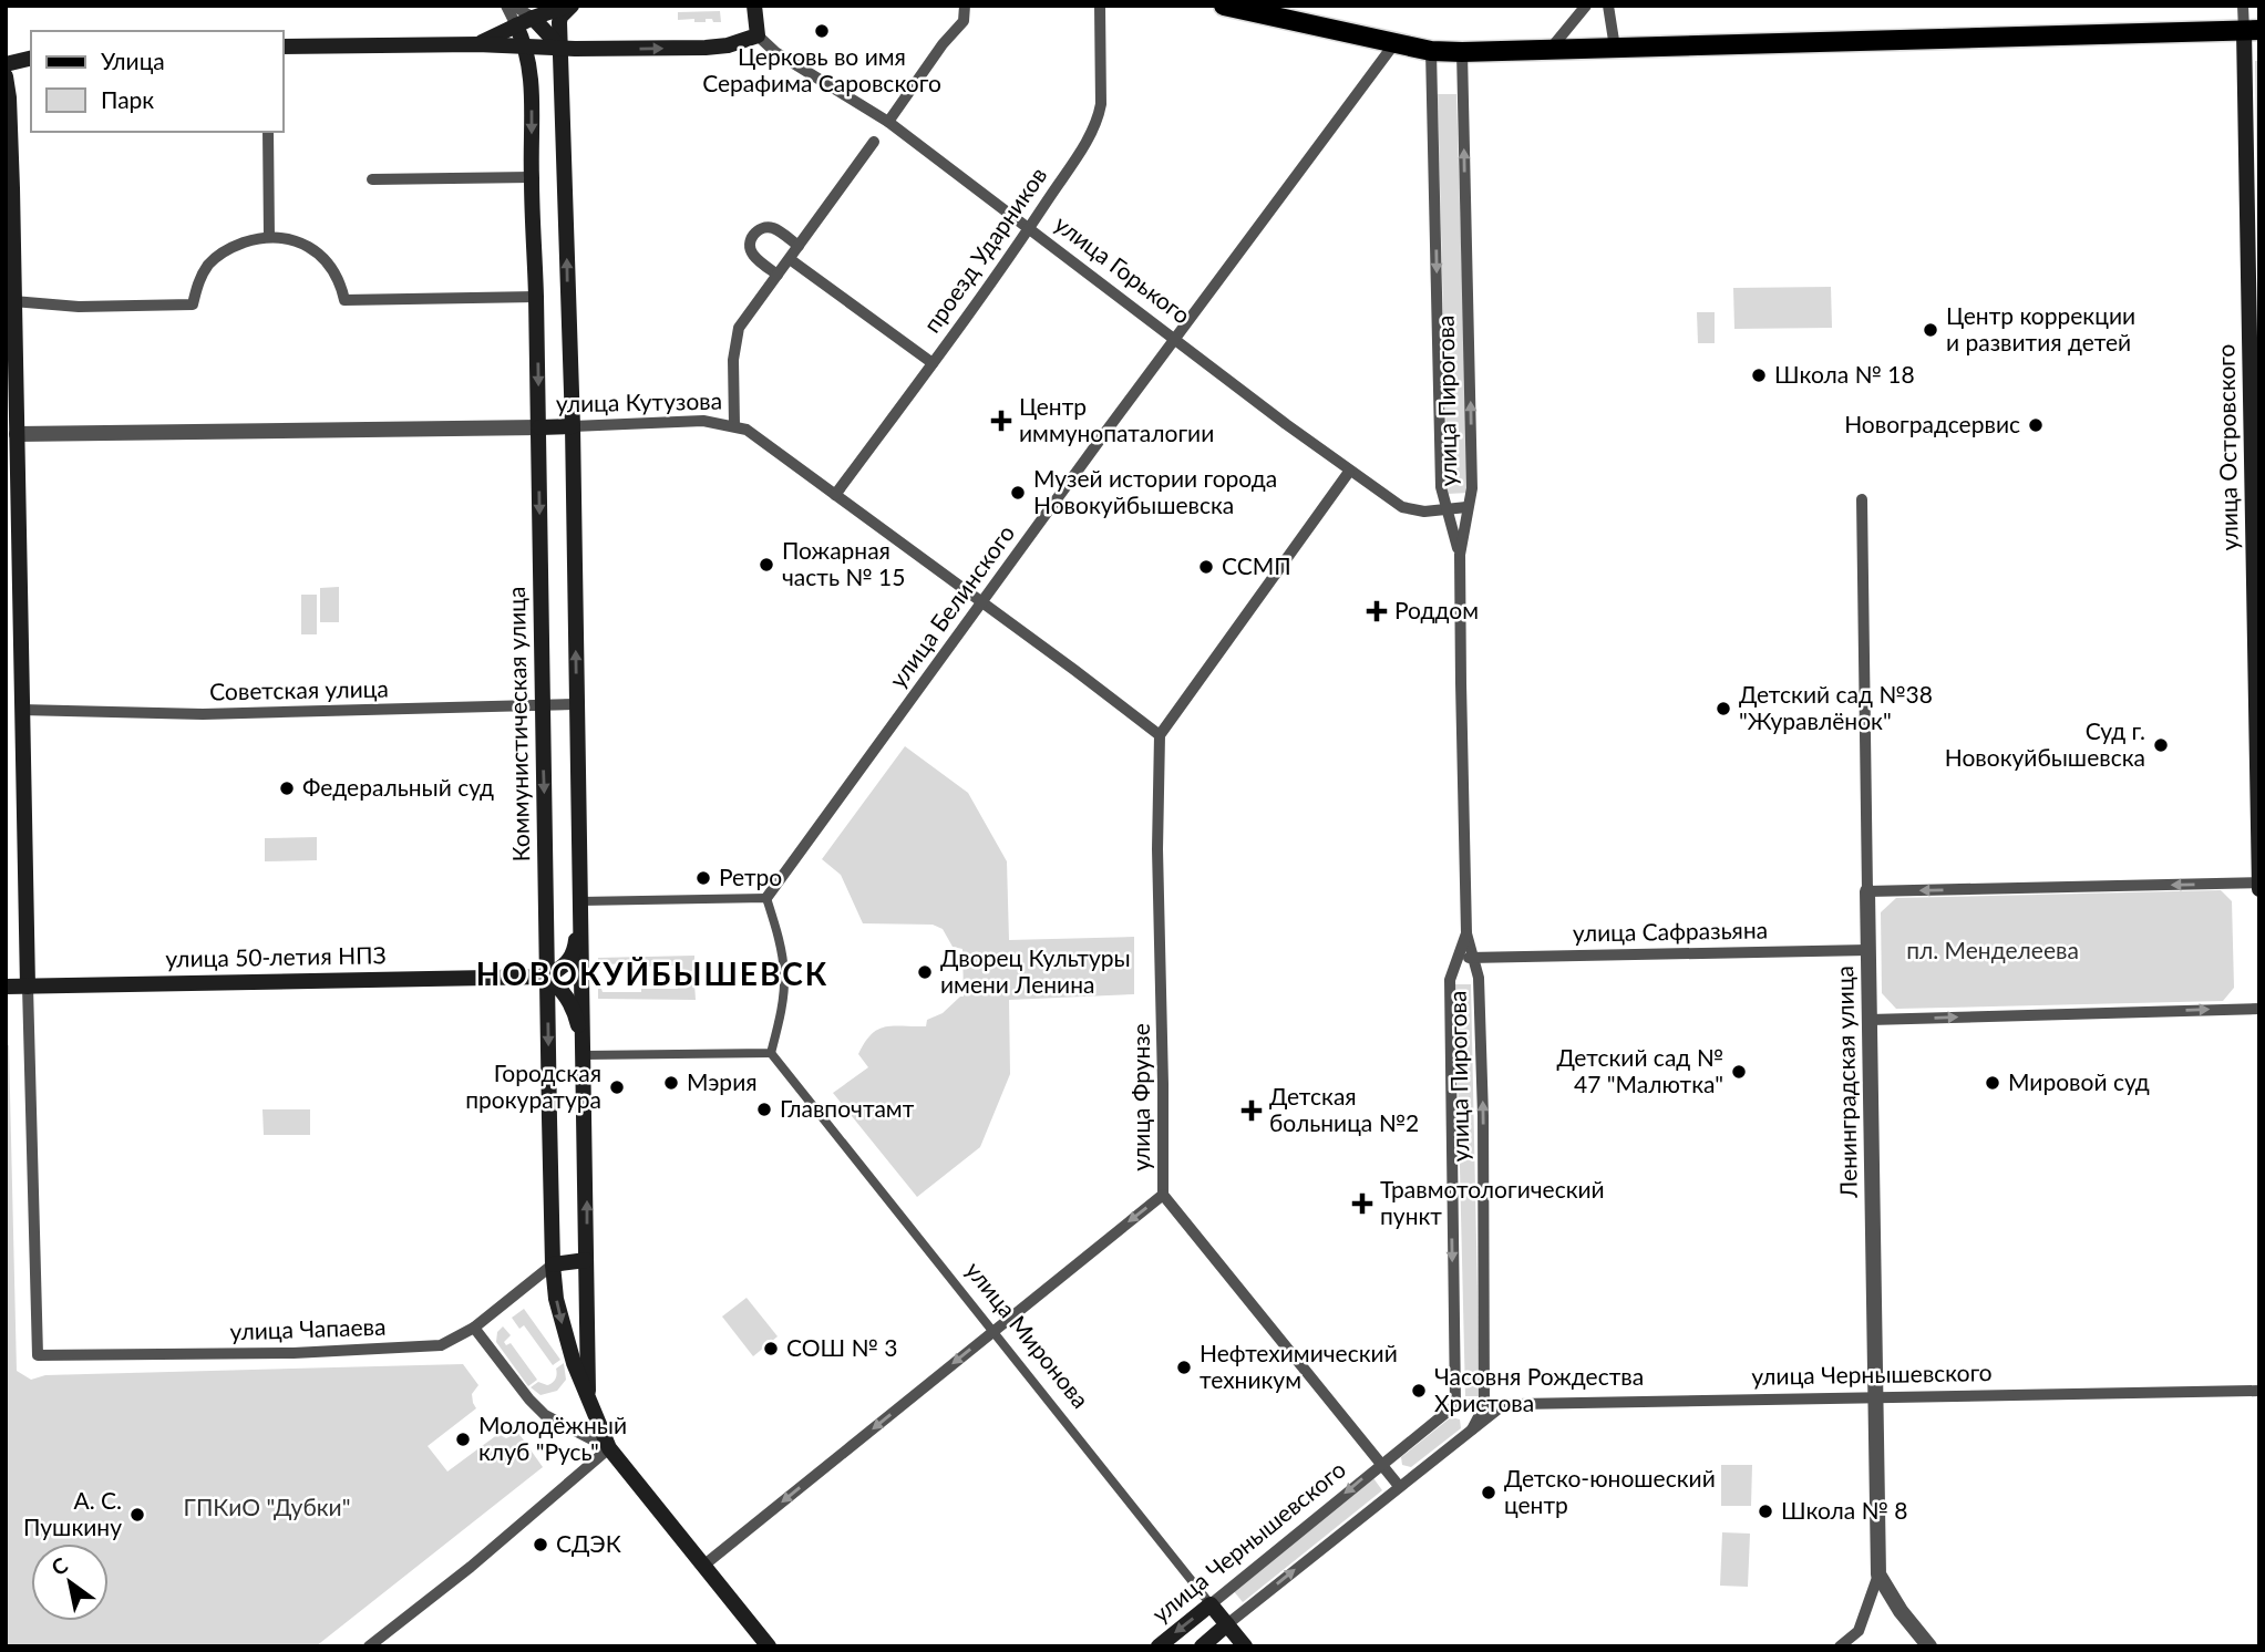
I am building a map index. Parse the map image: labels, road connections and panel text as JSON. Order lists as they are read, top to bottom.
{
  "streets": {
    "main road": [
      "улица Кутузова",
      "улица Островского",
      "Коммунистическая улица",
      "улица 50-летия НПЗ",
      "улица Миронова",
      "улица Чернышевского"
    ],
    "street": [
      "проезд Ударников",
      "улица Горького",
      "улица Пирогова",
      "улица Белинского",
      "Советская улица",
      "улица Сафразьяна",
      "Ленинградская улица",
      "улица Фрунзе",
      "улица Чапаева"
    ]
  },
  "crossings": [
    ["проезд Ударников", "улица Горького"],
    ["проезд Ударников", "улица Кутузова"],
    ["улица Горького", "улица Пирогова"],
    ["улица Горького", "улица Белинского"],
    ["улица Пирогова", "улица Сафразьяна"],
    ["улица Пирогова", "улица Чернышевского"],
    ["улица Кутузова", "улица Белинского"],
    ["улица Кутузова", "Коммунистическая улица"],
    ["улица Кутузова", "улица Фрунзе"],
    ["Советская улица", "Коммунистическая улица"],
    ["Коммунистическая улица", "улица 50-летия НПЗ"],
    ["Коммунистическая улица", "улица Фрунзе"],
    ["Коммунистическая улица", "улица Чапаева"],
    ["улица Сафразьяна", "Ленинградская улица"],
    ["улица 50-летия НПЗ", "улица Чапаева"],
    ["Ленинградская улица", "улица Чернышевского"],
    ["улица Фрунзе", "улица Миронова"],
    ["улица Миронова", "улица Чернышевского"]
  ],
  "one_way": ["улица Фрунзе"],
  "districts": ["НОВОКУЙБЫШЕВСК"],
  "parks": ["пл. Менделеева", "ГПКиО \"Дубки\""],
  "places": {
    "other": [
      "Церковь во имя Серафима Саровского",
      "Центр коррекции и развития детей",
      "Школа № 18",
      "Новоградсервис",
      "Музей истории города Новокуйбышевска",
      "Пожарная часть № 15",
      "ССМП",
      "Детский сад №38 \"Журавлёнок\"",
      "Суд г. Новокуйбышевска",
      "Федеральный суд",
      "Ретро",
      "Дворец Культуры имени Ленина",
      "Детский сад № 47 \"Малютка\"",
      "Мэрия",
      "Мировой суд",
      "Городская прокуратура",
      "Главпочтамт",
      "СОШ № 3",
      "Нефтехимический техникум",
      "Часовня Рождества Христова",
      "Молодёжный клуб \"Русь\"",
      "Детско-юношеский центр",
      "Школа № 8",
      "А. С. Пушкину",
      "СДЭК"
    ],
    "health": [
      "Центр иммунопаталогии",
      "Роддом",
      "Детская больница №2",
      "Травмотологический пункт"
    ]
  },
  "legend": ["Улица", "Парк"],
  "north": "top left"
}
